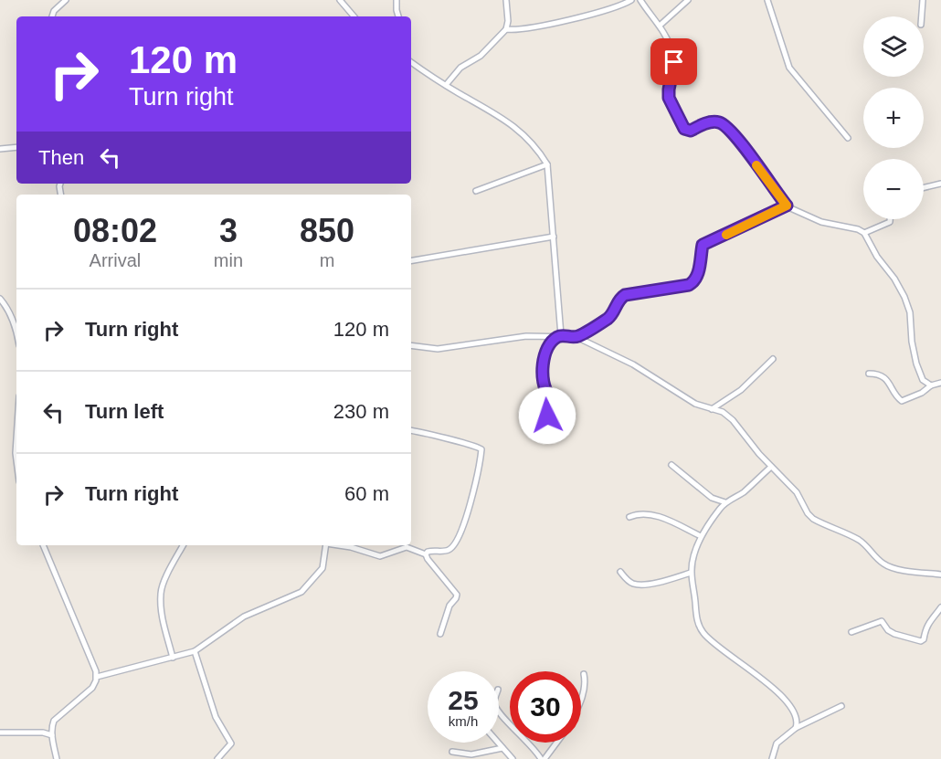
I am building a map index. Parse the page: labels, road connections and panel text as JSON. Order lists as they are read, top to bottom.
{
  "page": {
    "map_buttons": ["+", "−"],
    "turn": ["120 m", "Turn right"],
    "then": "Then",
    "eta": [
      "08:02",
      "Arrival",
      "3",
      "min",
      "850",
      "m"
    ],
    "list": [
      {
        "name": "Turn right",
        "value": "120 m"
      },
      {
        "name": "Turn left",
        "value": "230 m"
      },
      {
        "name": "Turn right",
        "value": "60 m"
      }
    ],
    "speed": "25 km/h",
    "limit": "30"
  }
}
